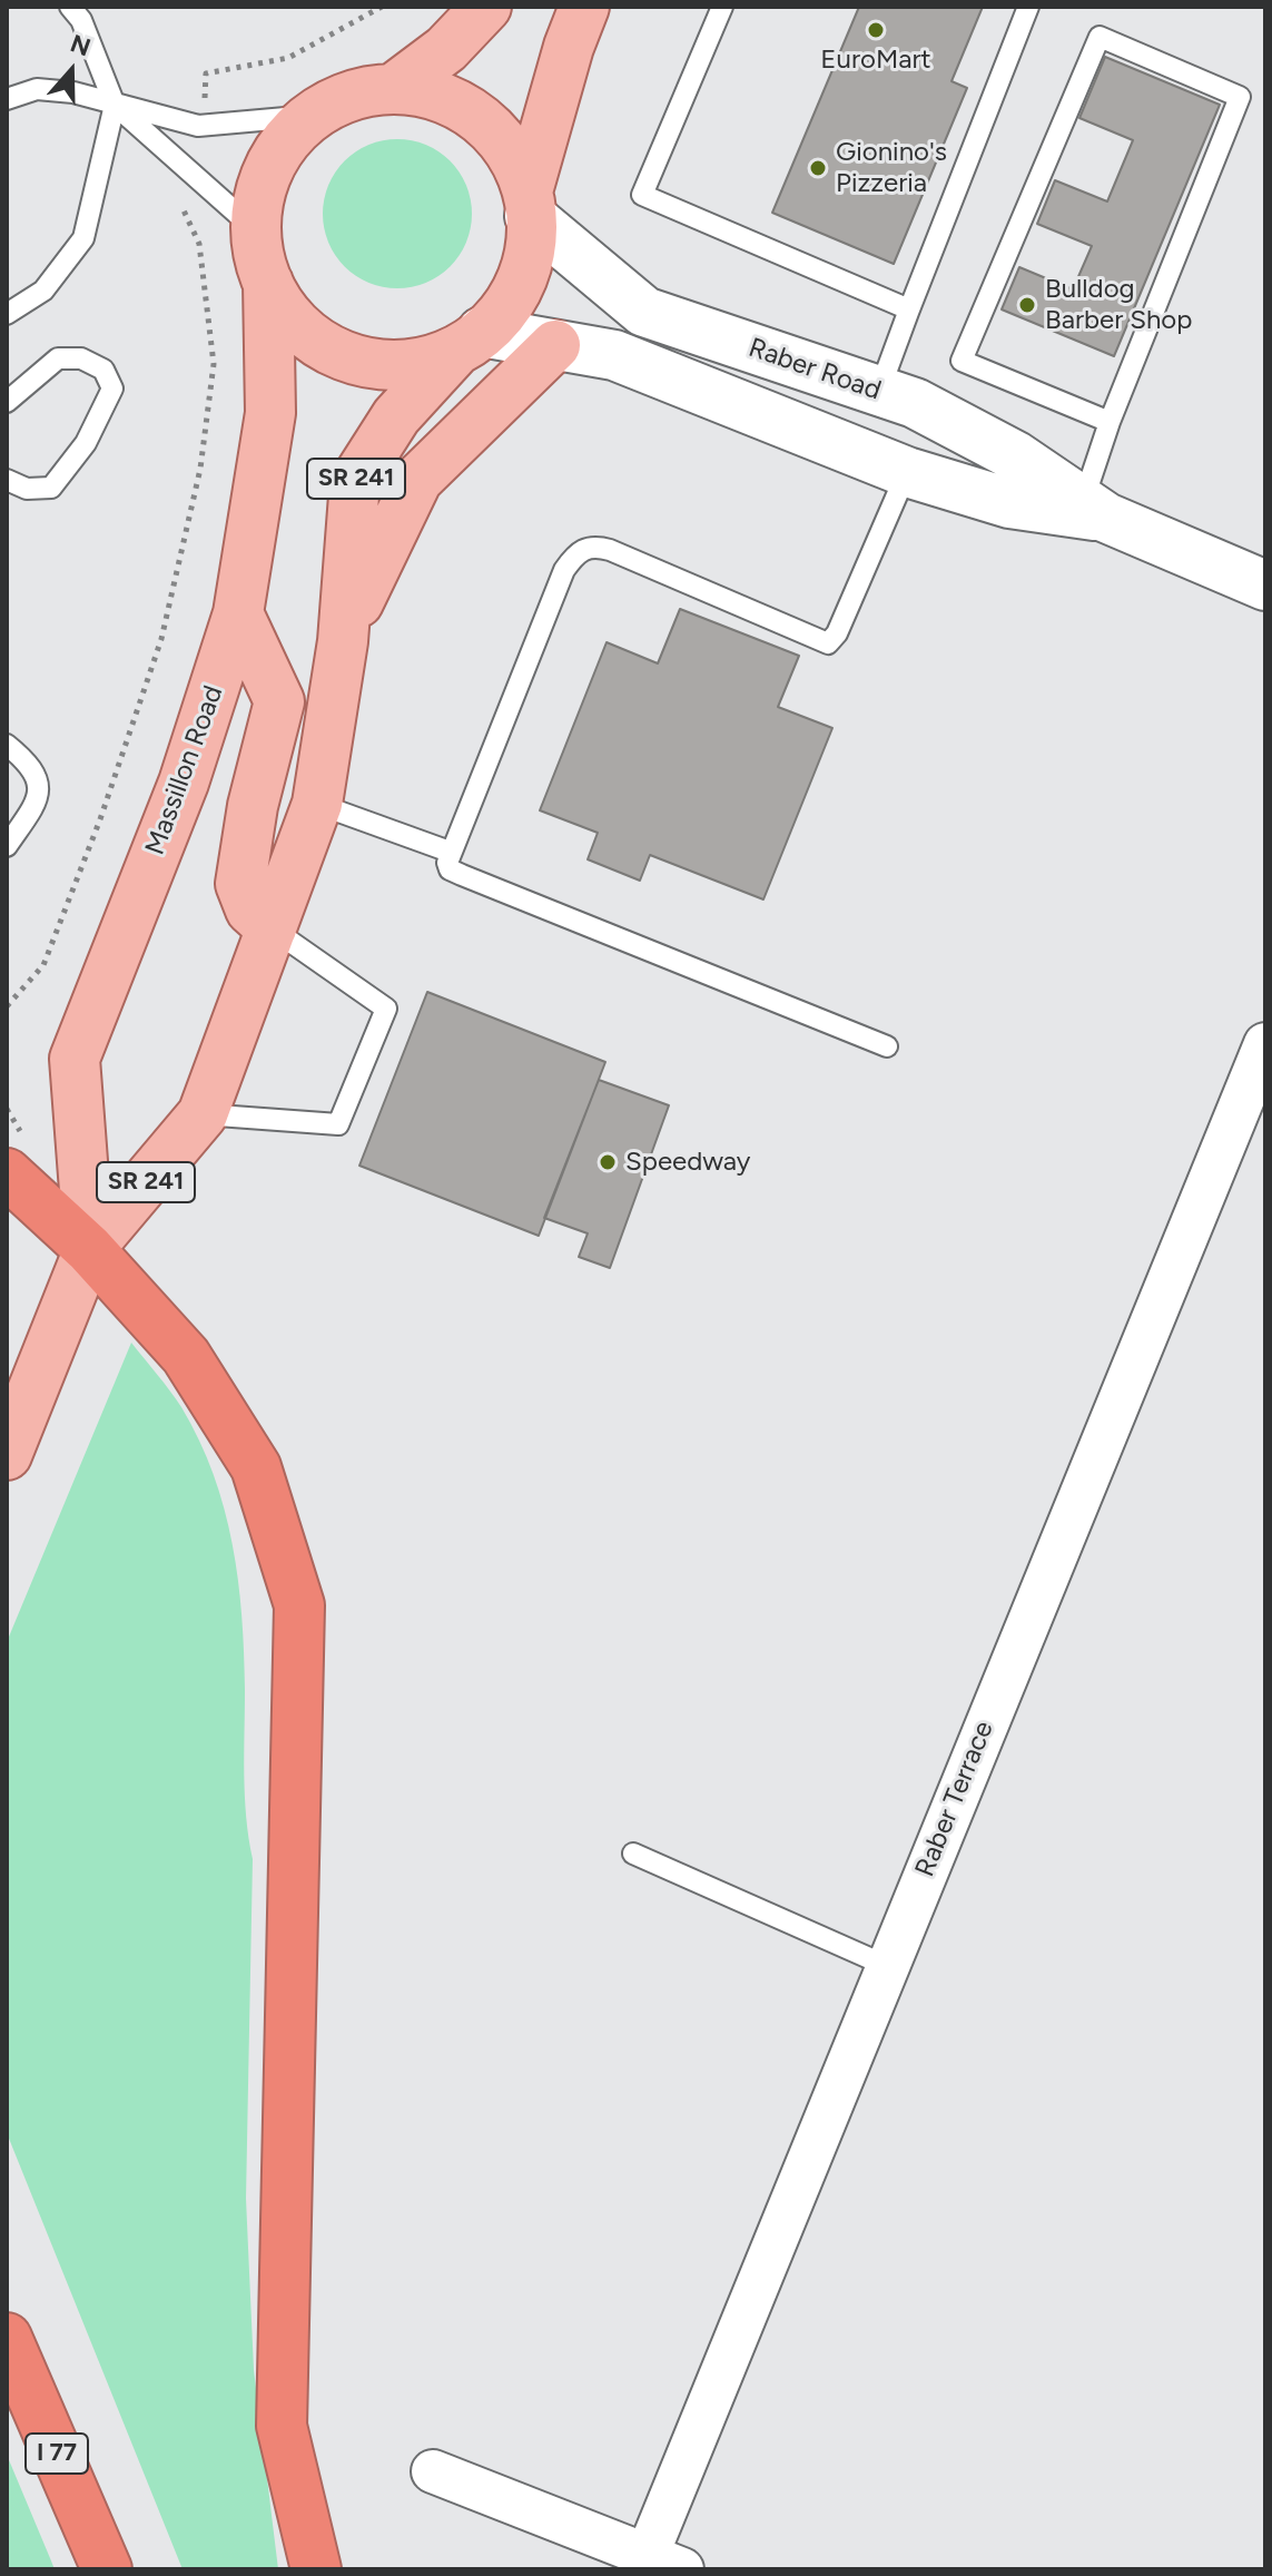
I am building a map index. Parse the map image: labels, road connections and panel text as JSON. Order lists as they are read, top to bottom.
{
  "streets": {
    "highway": ["I 77"],
    "main road": ["SR 241", "Massillon Road"],
    "street": ["Raber Road", "Raber Terrace"]
  },
  "crossings": [
    ["Raber Road", "Massillon Road"]
  ],
  "places": [
    "EuroMart",
    "Gionino's Pizzeria",
    "Bulldog Barber Shop",
    "Speedway"
  ],
  "north": "top"
}
